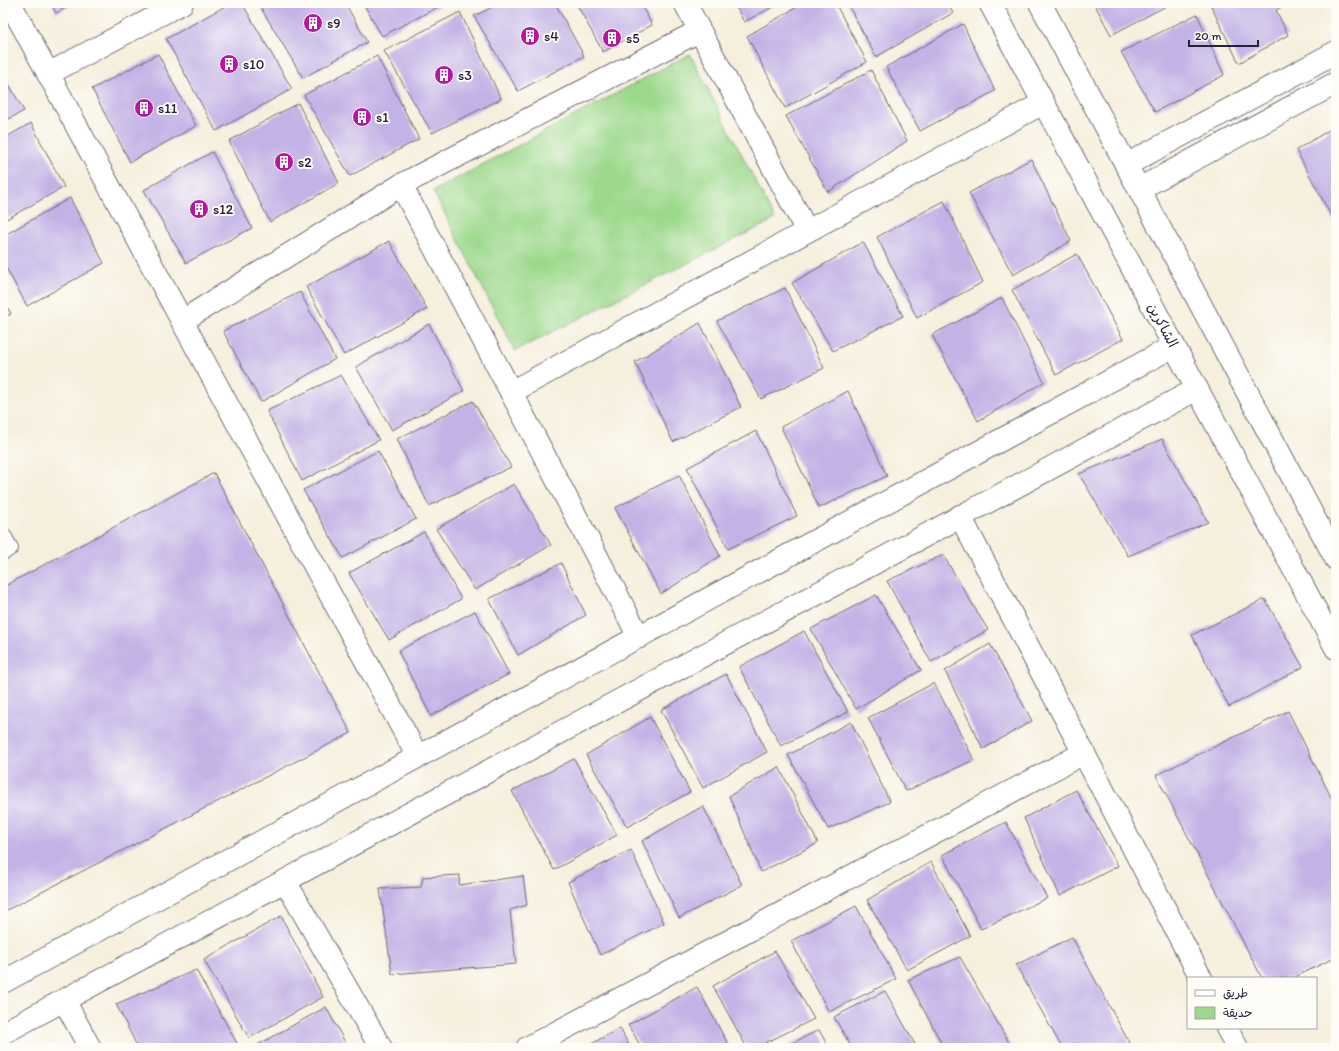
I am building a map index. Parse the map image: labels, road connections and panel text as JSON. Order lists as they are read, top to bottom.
{
  "streets": {
    "street": ["الشاكرين"]
  },
  "places": {
    "building": [
      "s9",
      "s4",
      "s5",
      "s10",
      "s3",
      "s11",
      "s1",
      "s2",
      "s12"
    ]
  },
  "legend": ["طريق", "حديقة"],
  "scale_bar": "20 m"
}
